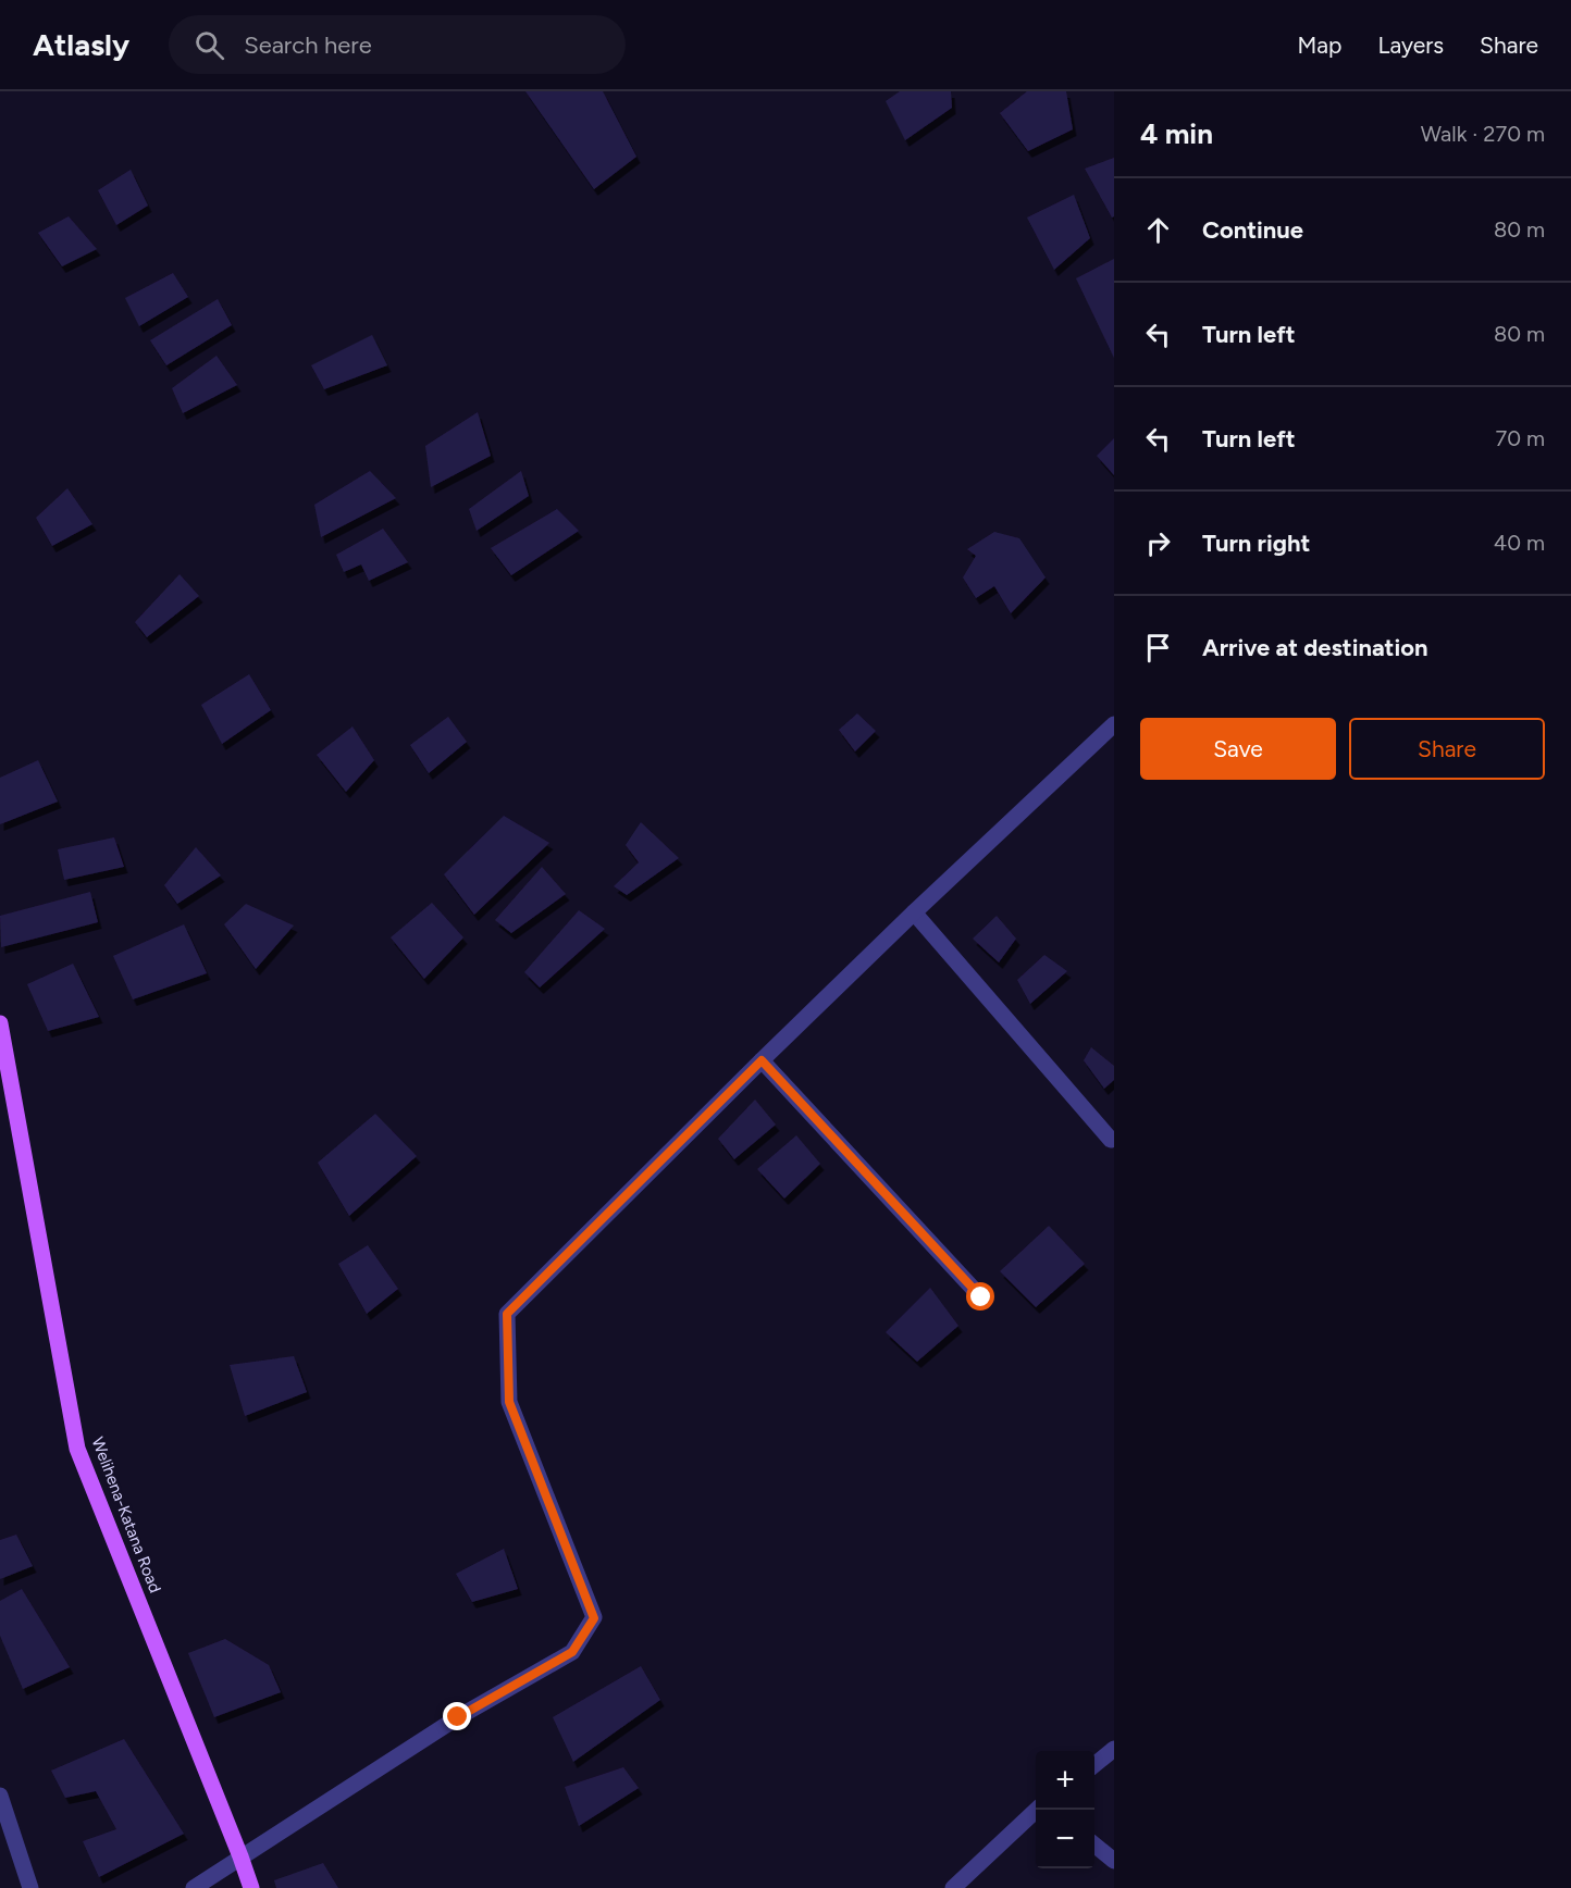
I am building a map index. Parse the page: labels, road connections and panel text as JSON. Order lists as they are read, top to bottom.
{
  "streets": {
    "main road": ["Welihena-Katana Road"]
  },
  "page": {
    "header": "Atlasly",
    "search": "Search here",
    "nav": ["Map", "Layers", "Share"],
    "heading": ["4 min", "Walk · 270 m"],
    "list": [
      ["Continue", "80 m"],
      ["Turn left", "80 m"],
      ["Turn left", "70 m"],
      ["Turn right", "40 m"],
      "Arrive at destination"
    ],
    "buttons": ["Save", "Share"],
    "map_buttons": ["+", "−"]
  }
}
